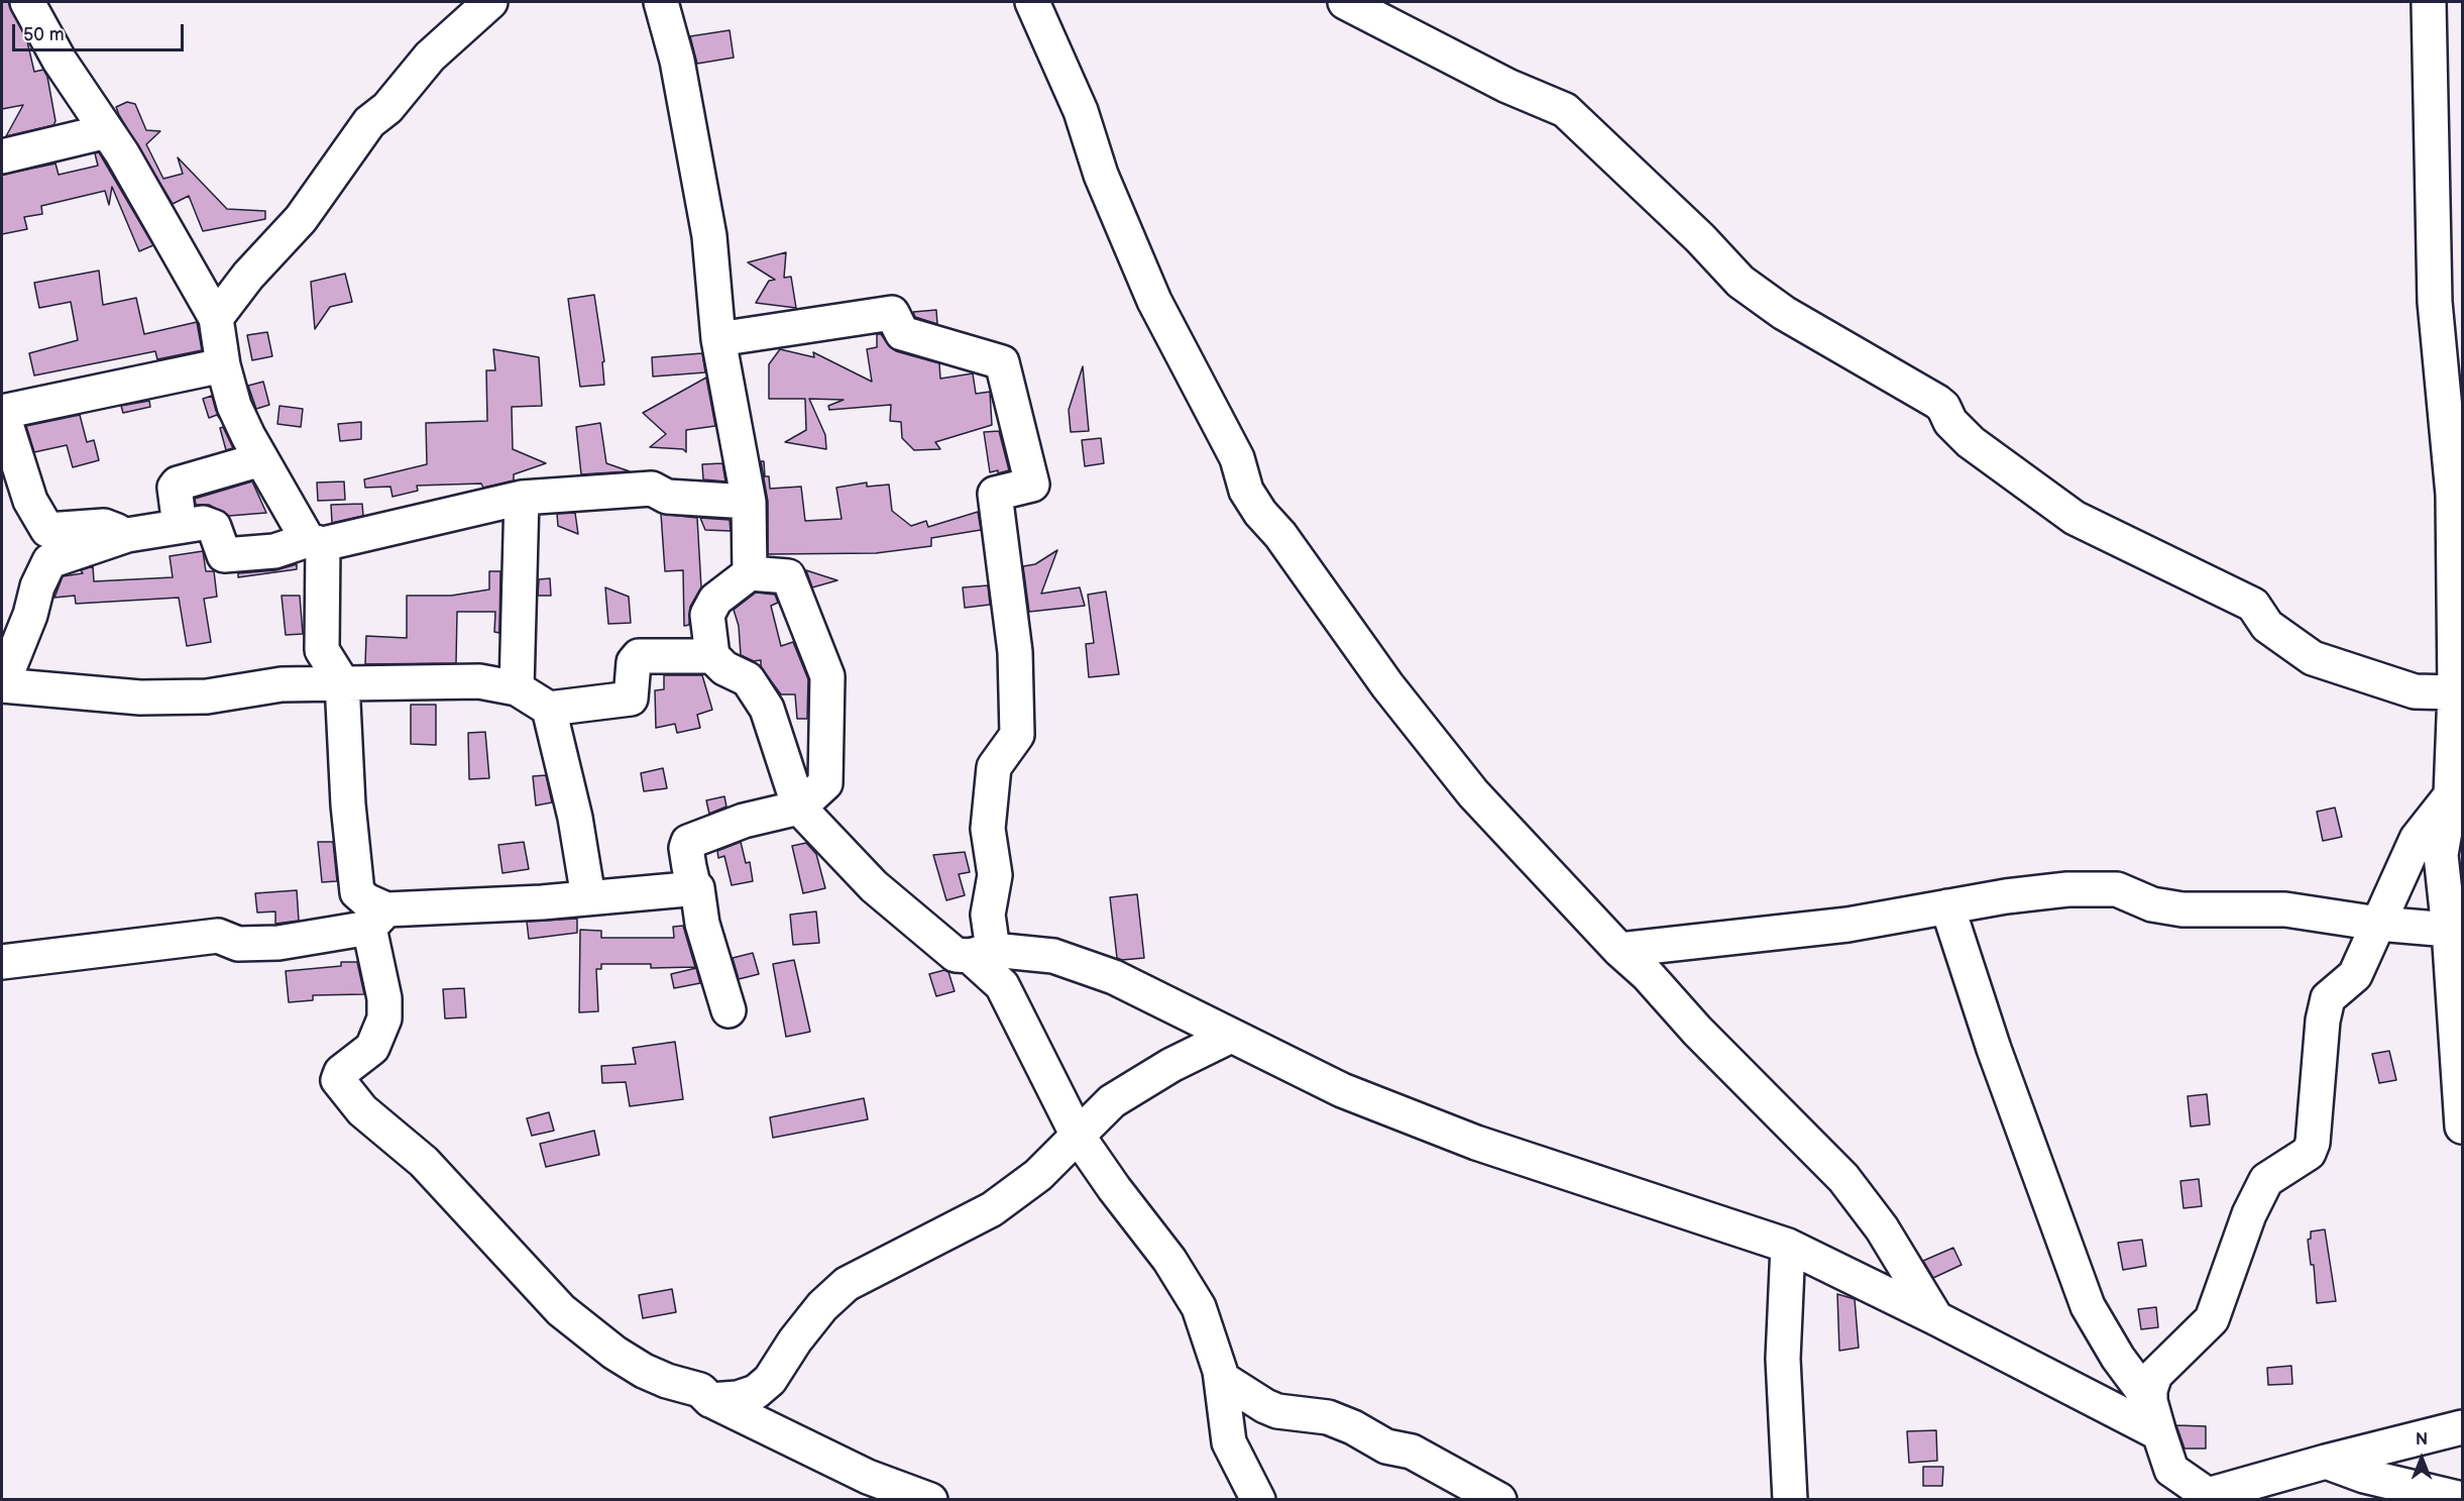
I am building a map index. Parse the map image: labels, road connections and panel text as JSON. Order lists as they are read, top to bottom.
{
  "scale_bar": "50 m",
  "north": "top"
}
